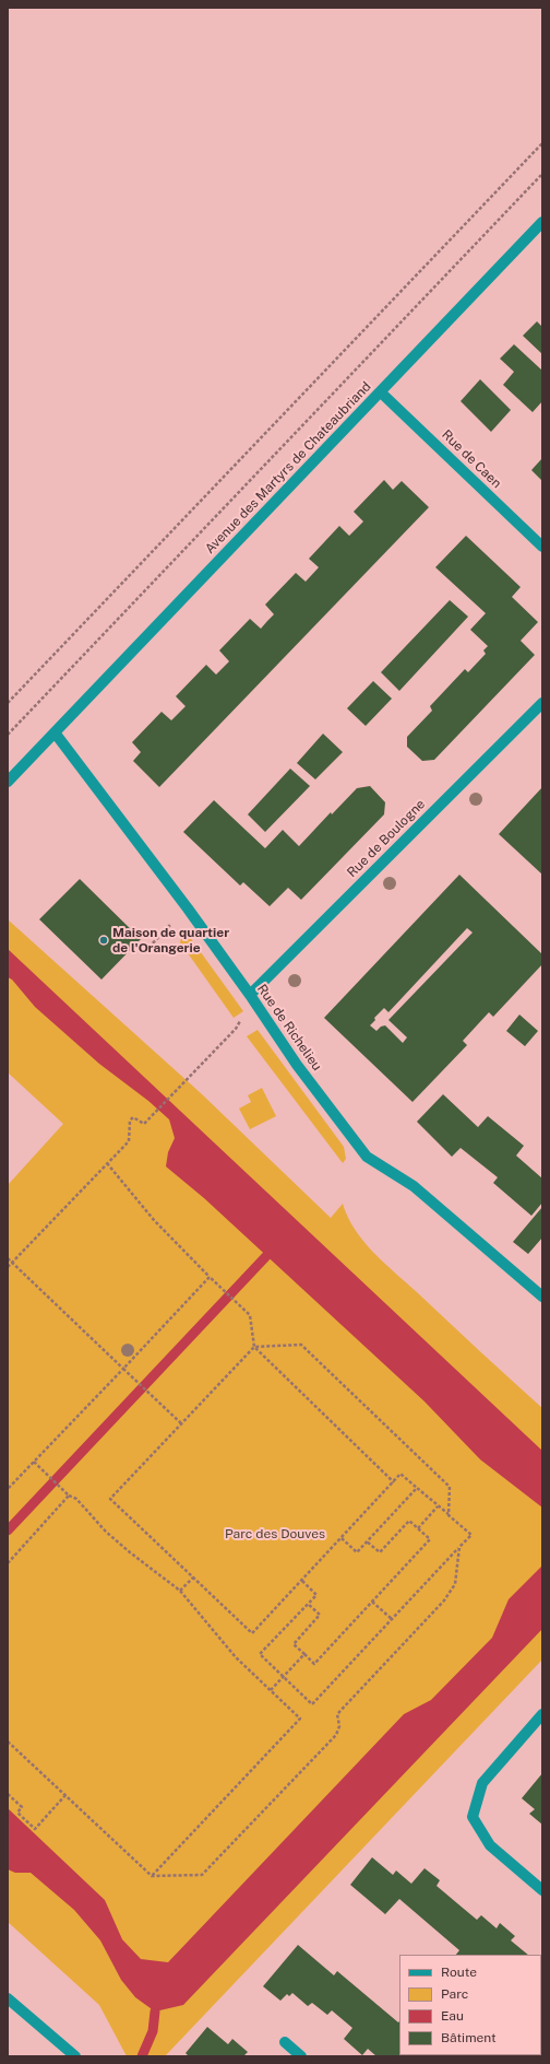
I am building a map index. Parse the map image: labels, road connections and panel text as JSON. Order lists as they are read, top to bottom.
{
  "streets": {
    "street": [
      "Rue de Caen",
      "Avenue des Martyrs de Chateaubriand",
      "Rue de Boulogne",
      "Rue de Richelieu"
    ]
  },
  "crossings": [
    ["Rue de Caen", "Avenue des Martyrs de Chateaubriand"],
    ["Avenue des Martyrs de Chateaubriand", "Rue de Richelieu"],
    ["Rue de Boulogne", "Rue de Richelieu"]
  ],
  "parks": ["Parc des Douves"],
  "places": ["Maison de quartier de l'Orangerie"],
  "legend": [
    "Route",
    "Parc",
    "Eau",
    "Bâtiment"
  ]
}
